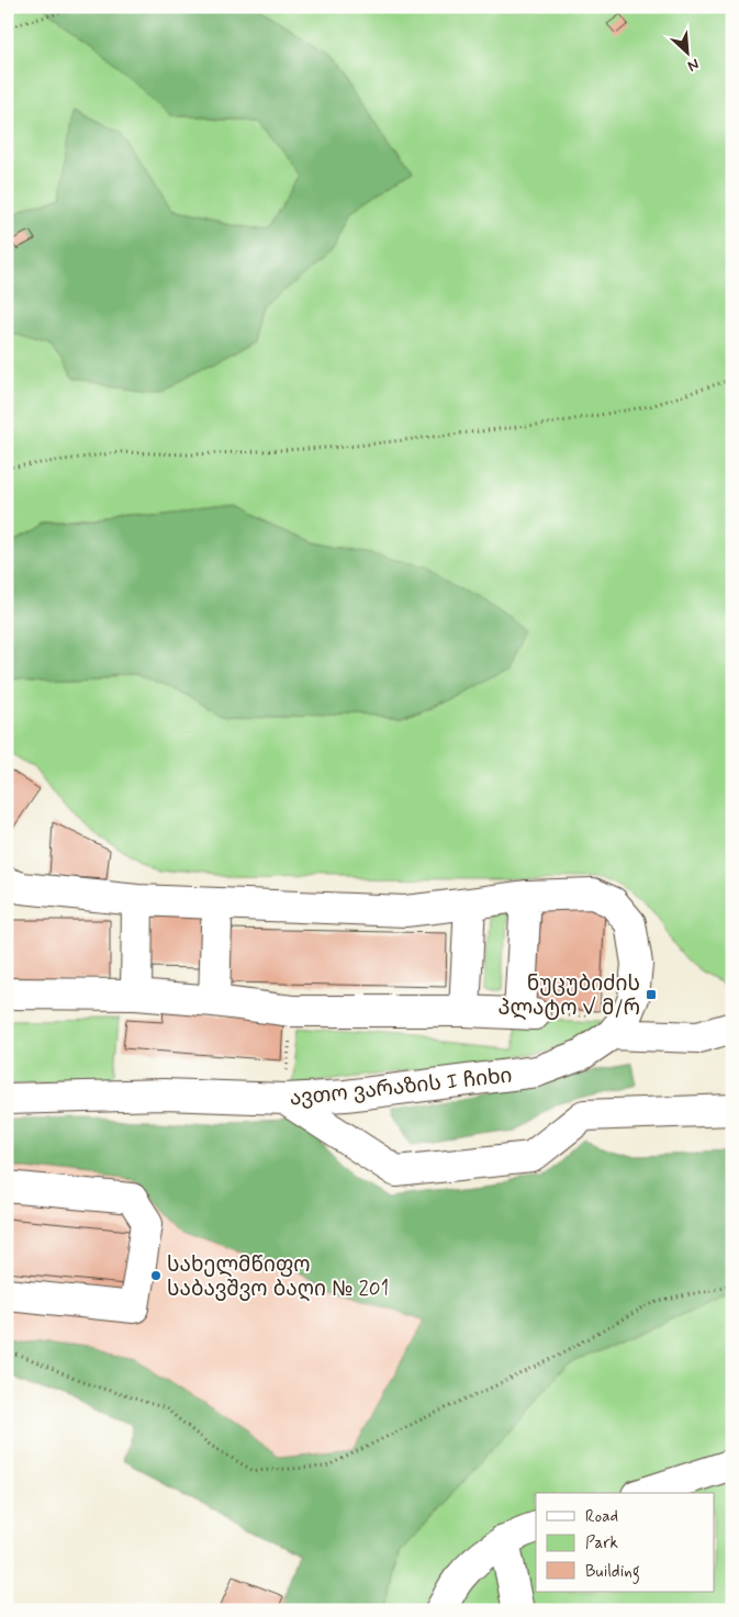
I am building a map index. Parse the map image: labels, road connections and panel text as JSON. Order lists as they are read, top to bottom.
{
  "streets": {
    "street": ["ავთო ვარაზის I ჩიხი"]
  },
  "places": {
    "transit": ["ნუცუბიძის პლატო V მ/რ"],
    "other": ["სახელმწიფო საბავშვო ბაღი № 201"]
  },
  "legend": ["Road", "Park", "Building"],
  "north": "bottom right"
}
